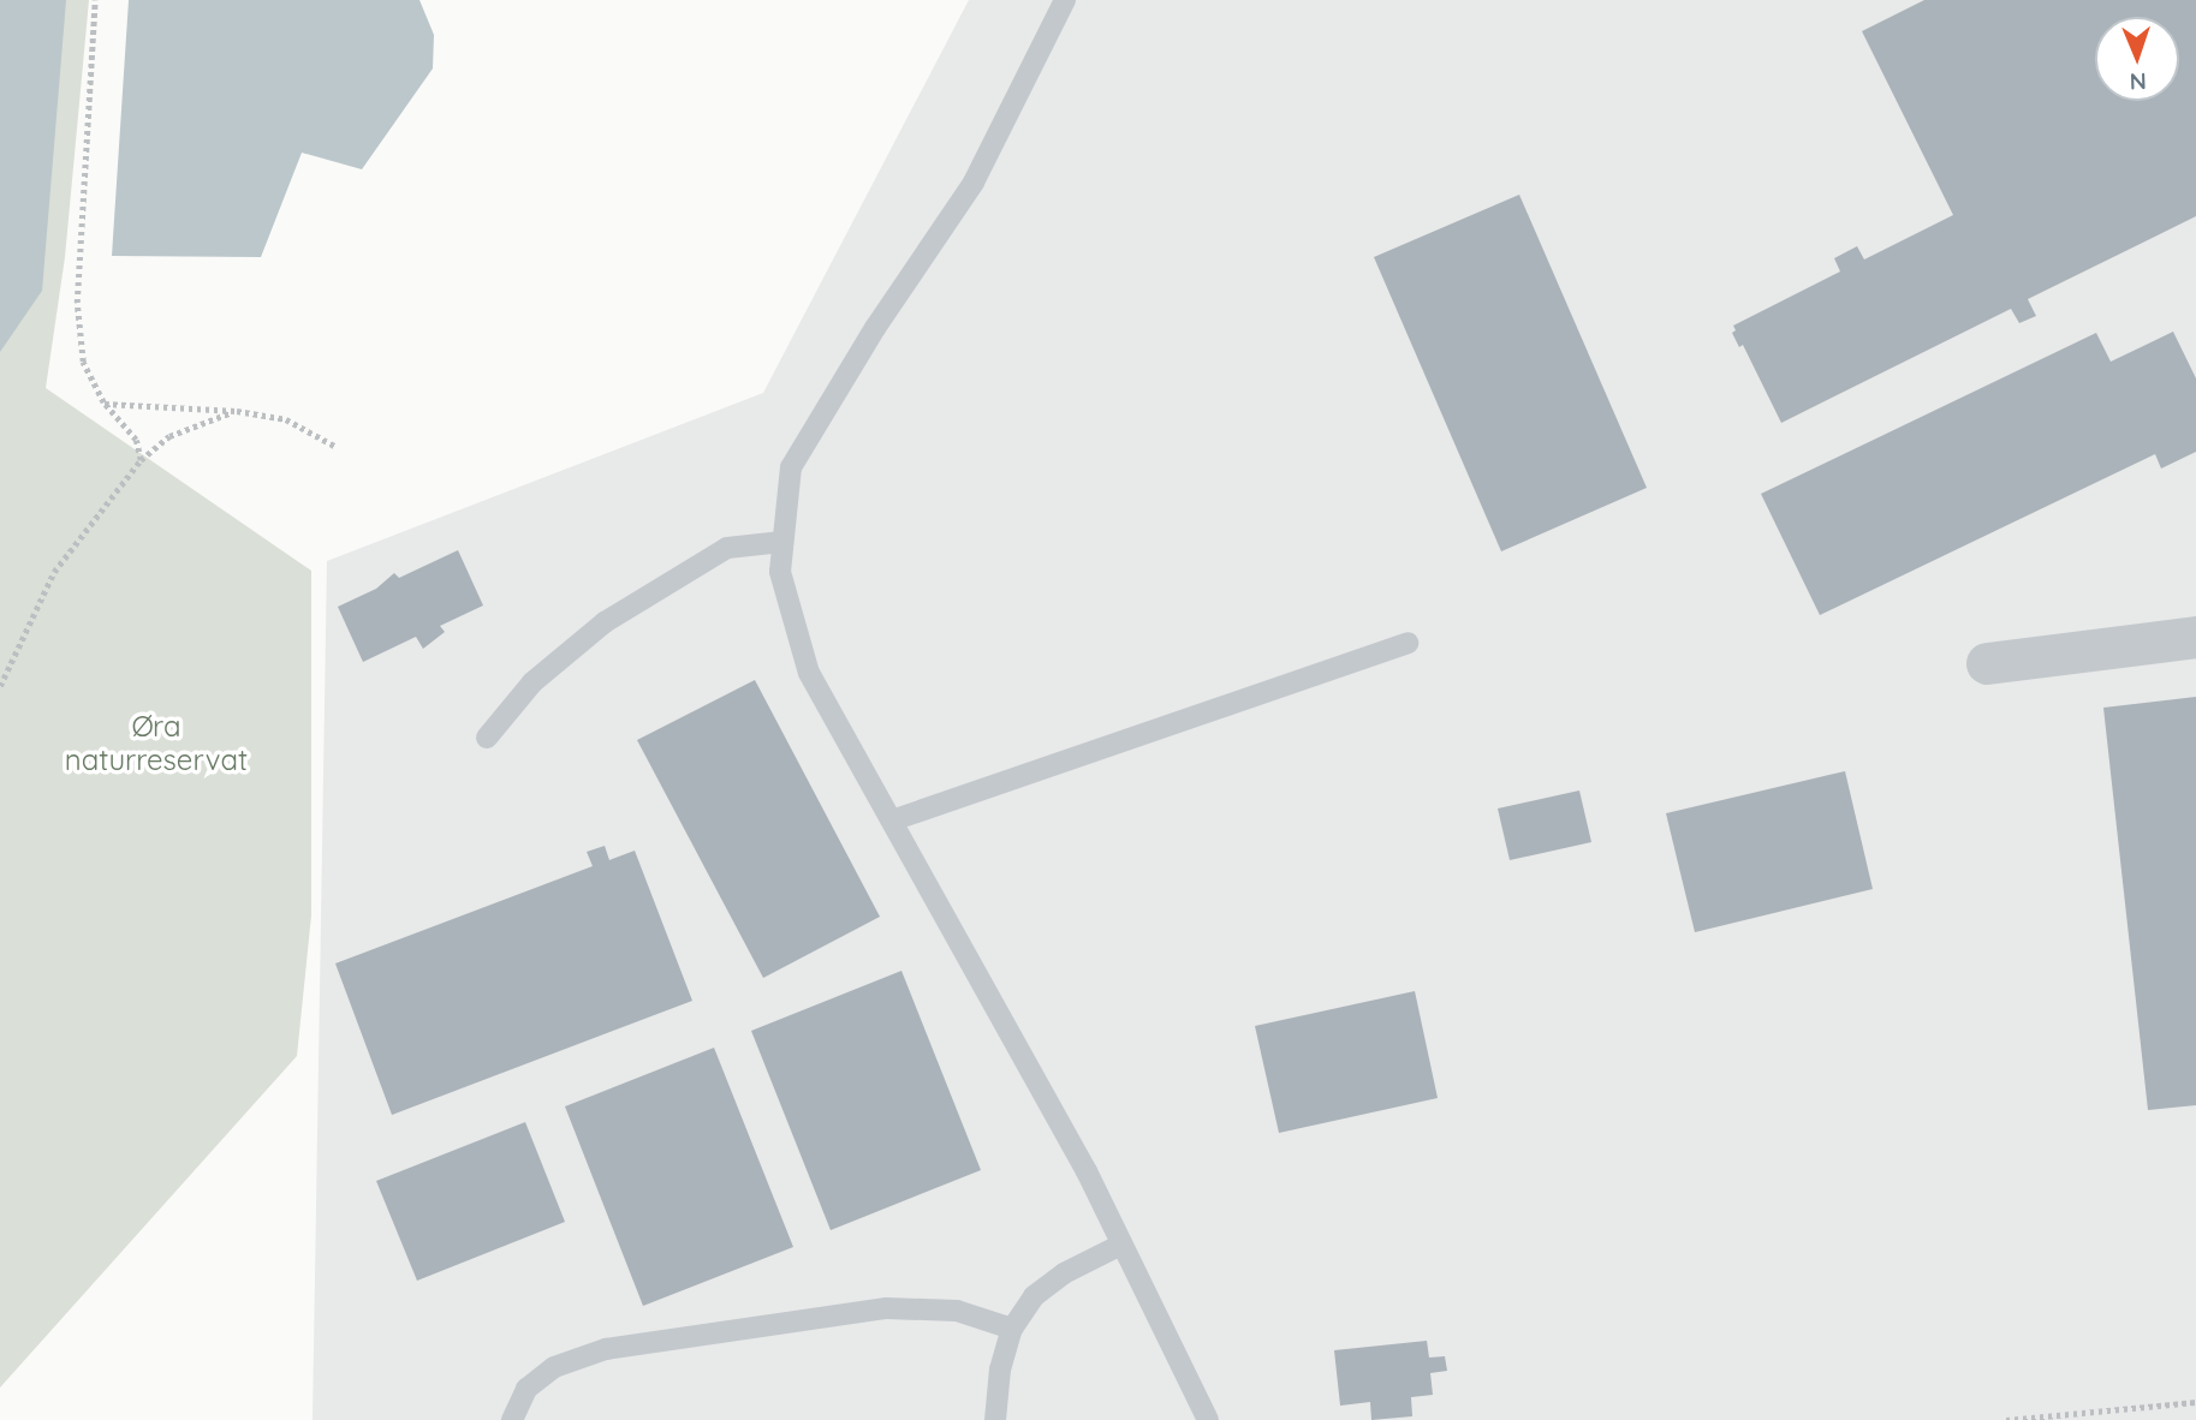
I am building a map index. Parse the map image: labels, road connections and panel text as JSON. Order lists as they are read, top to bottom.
{
  "parks": ["Øra naturreservat"],
  "north": "bottom"
}
